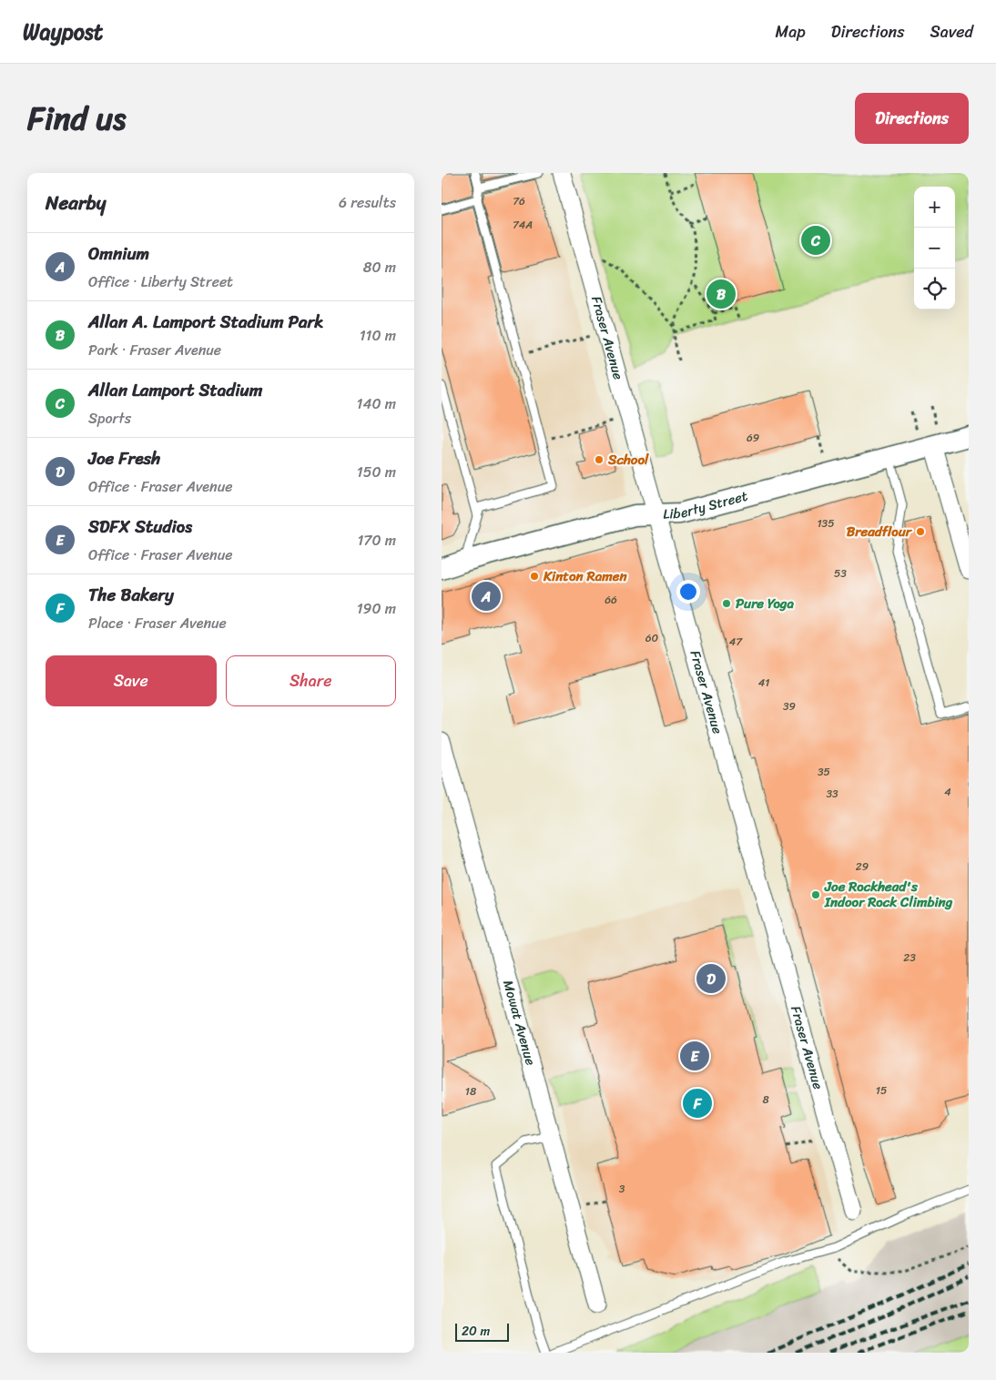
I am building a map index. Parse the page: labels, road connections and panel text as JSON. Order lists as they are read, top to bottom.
{
  "streets": {
    "street": ["Fraser Avenue", "Liberty Street", "Mowat Avenue"]
  },
  "crossings": [
    ["Fraser Avenue", "Liberty Street"]
  ],
  "places": [
    "School",
    "Breadflour",
    "Kinton Ramen",
    "Pure Yoga",
    "Joe Rockhead's Indoor Rock Climbing"
  ],
  "house_numbers": [
    "76",
    "74A",
    "69",
    "135",
    "53",
    "66",
    "60",
    "47",
    "41",
    "39",
    "35",
    "4",
    "33",
    "29",
    "23",
    "15",
    "18",
    "8",
    "3"
  ],
  "scale_bar": "20 m",
  "page": {
    "header": "Waypost",
    "nav": ["Map", "Directions", "Saved"],
    "title": "Find us",
    "buttons": [
      "Directions",
      ["Save", "Share"]
    ],
    "heading": ["Nearby", "6 results"],
    "map_buttons": ["+", "−"],
    "pins": [
      "C",
      "B",
      "A",
      "D",
      "E",
      "F"
    ],
    "list": [
      {
        "mark": "A",
        "name": "Omnium",
        "note": "Office · Liberty Street",
        "value": "80 m"
      },
      {
        "mark": "B",
        "name": "Allan A. Lamport Stadium Park",
        "note": "Park · Fraser Avenue",
        "value": "110 m"
      },
      {
        "mark": "C",
        "name": "Allan Lamport Stadium",
        "note": "Sports",
        "value": "140 m"
      },
      {
        "mark": "D",
        "name": "Joe Fresh",
        "note": "Office · Fraser Avenue",
        "value": "150 m"
      },
      {
        "mark": "E",
        "name": "SDFX Studios",
        "note": "Office · Fraser Avenue",
        "value": "170 m"
      },
      {
        "mark": "F",
        "name": "The Bakery",
        "note": "Place · Fraser Avenue",
        "value": "190 m"
      }
    ],
    "scale": "20 m"
  }
}
